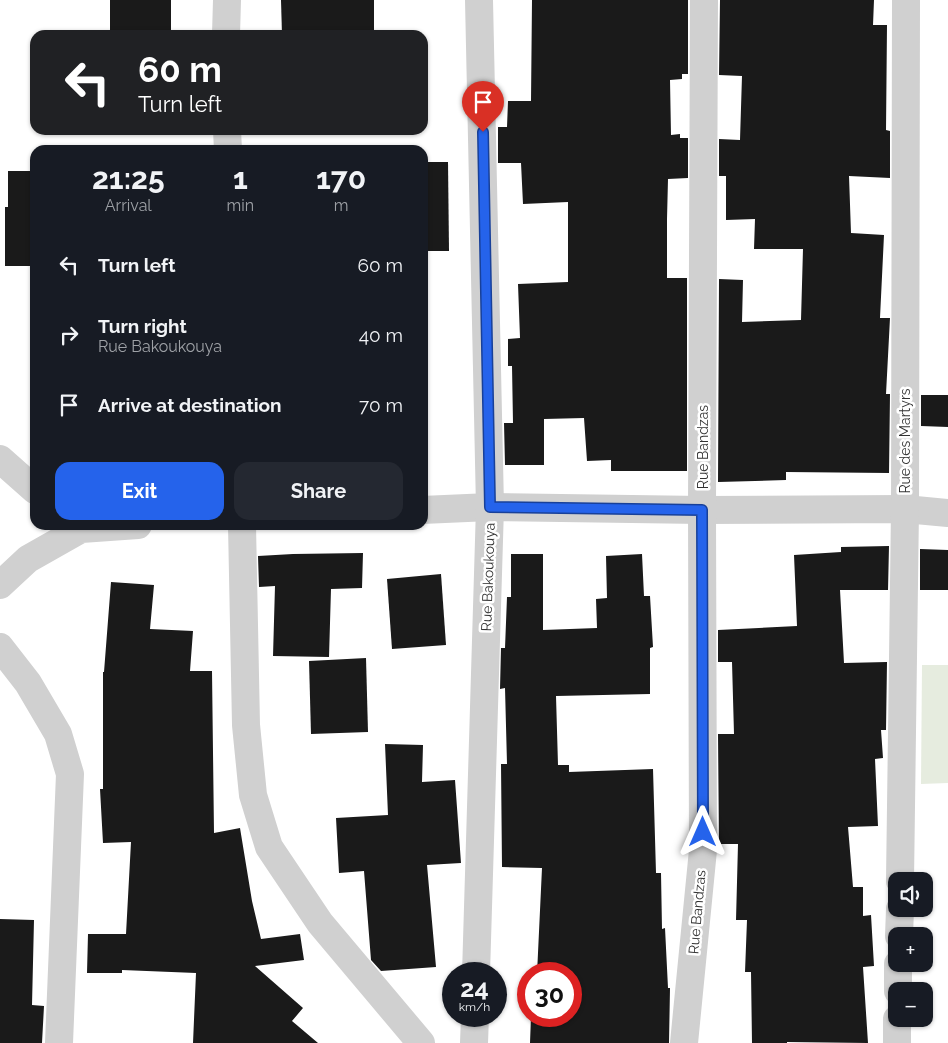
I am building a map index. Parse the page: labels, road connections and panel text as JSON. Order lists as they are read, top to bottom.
{
  "streets": {
    "street": ["Rue des Martyrs", "Rue Bandzas", "Rue Bakoukouya"]
  },
  "page": {
    "turn": ["60 m", "Turn left"],
    "eta": [
      "21:25",
      "Arrival",
      "1",
      "min",
      "170",
      "m"
    ],
    "list": [
      {
        "name": "Turn left",
        "value": "60 m"
      },
      {
        "name": "Turn right",
        "note": "Rue Bakoukouya",
        "value": "40 m"
      },
      {
        "name": "Arrive at destination",
        "value": "70 m"
      }
    ],
    "buttons": ["Exit", "Share"],
    "map_buttons": ["+", "−"],
    "speed": "24 km/h",
    "limit": "30"
  }
}
